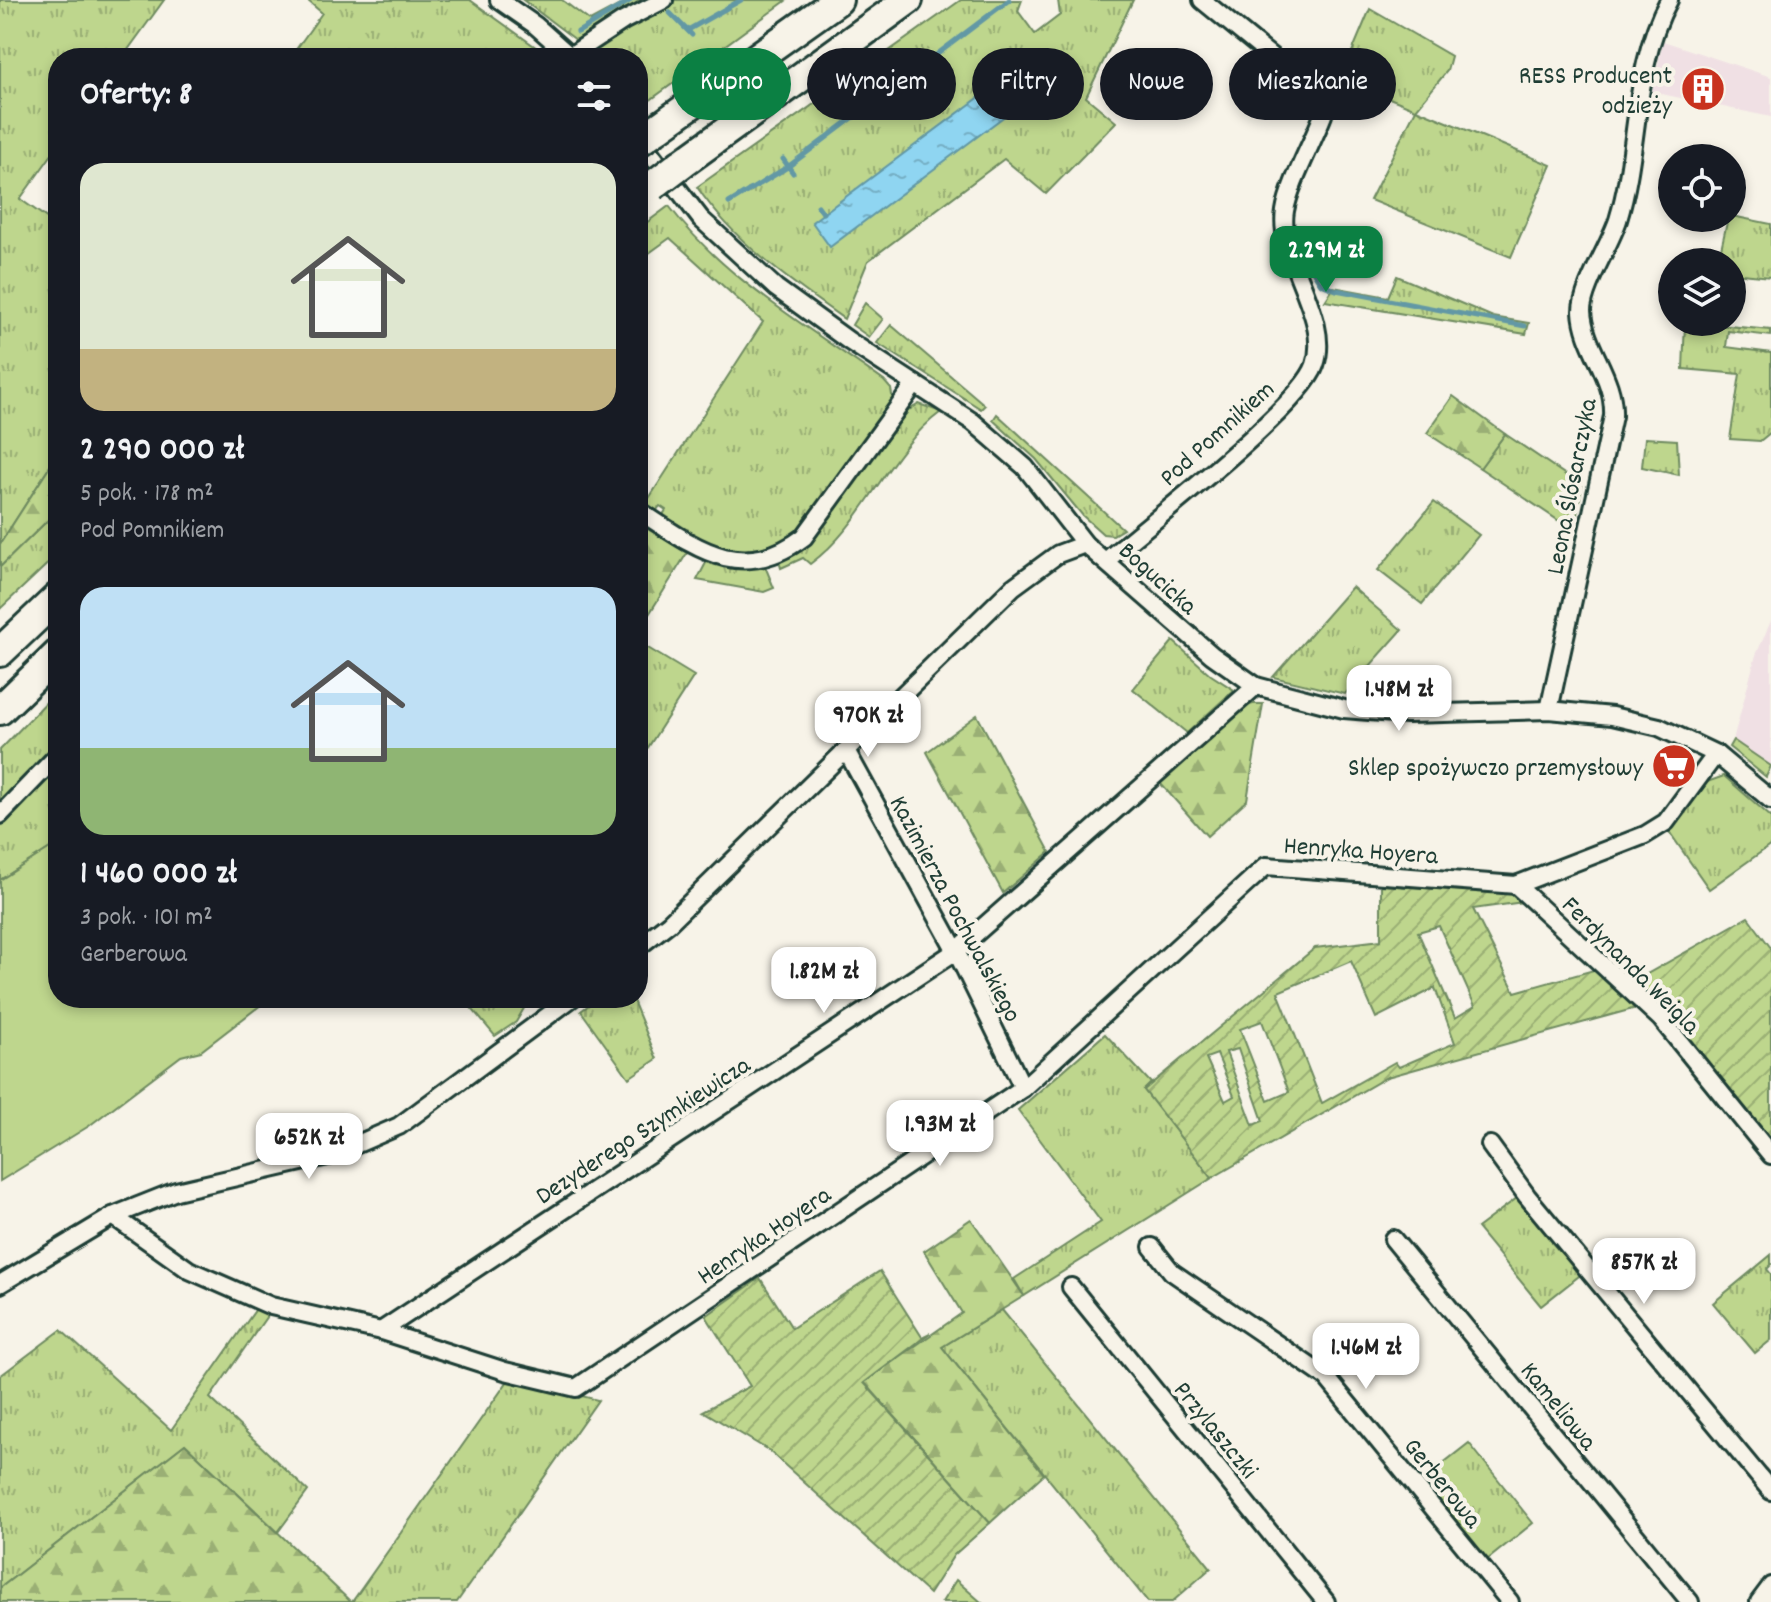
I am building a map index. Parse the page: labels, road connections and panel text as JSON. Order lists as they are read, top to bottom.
{
  "streets": {
    "street": [
      "Pod Pomnikiem",
      "Leona Ślósarczyka",
      "Bogucicka",
      "Henryka Hoyera",
      "Kazimierza Pochwalskiego",
      "Ferdynanda Weigla",
      "Dezyderego Szymkiewicza",
      "Kameliowa",
      "Przylaszczki",
      "Gerberowa"
    ]
  },
  "crossings": [
    ["Pod Pomnikiem", "Bogucicka"],
    ["Leona Ślósarczyka", "Bogucicka"],
    ["Bogucicka", "Henryka Hoyera"],
    ["Bogucicka", "Dezyderego Szymkiewicza"],
    ["Henryka Hoyera", "Kazimierza Pochwalskiego"],
    ["Henryka Hoyera", "Ferdynanda Weigla"],
    ["Henryka Hoyera", "Dezyderego Szymkiewicza"],
    ["Kazimierza Pochwalskiego", "Dezyderego Szymkiewicza"]
  ],
  "places": {
    "building": ["RESS Producent odzieży"],
    "supermarket": ["Sklep spożywczo przemysłowy"]
  },
  "page": {
    "chip": [
      "Kupno",
      "Wynajem",
      "Filtry",
      "Nowe",
      "Mieszkanie"
    ],
    "heading": "Oferty: 8",
    "list": [
      {
        "name": "2 290 000 zł",
        "note": "5 pok. · 178 m² · Pod Pomnikiem"
      },
      {
        "name": "1 460 000 zł",
        "note": "3 pok. · 101 m² · Gerberowa"
      }
    ],
    "price": [
      "2.29M zł",
      "1.48M zł",
      "970K zł",
      "1.82M zł",
      "1.93M zł",
      "652K zł",
      "857K zł",
      "1.46M zł"
    ]
  }
}
